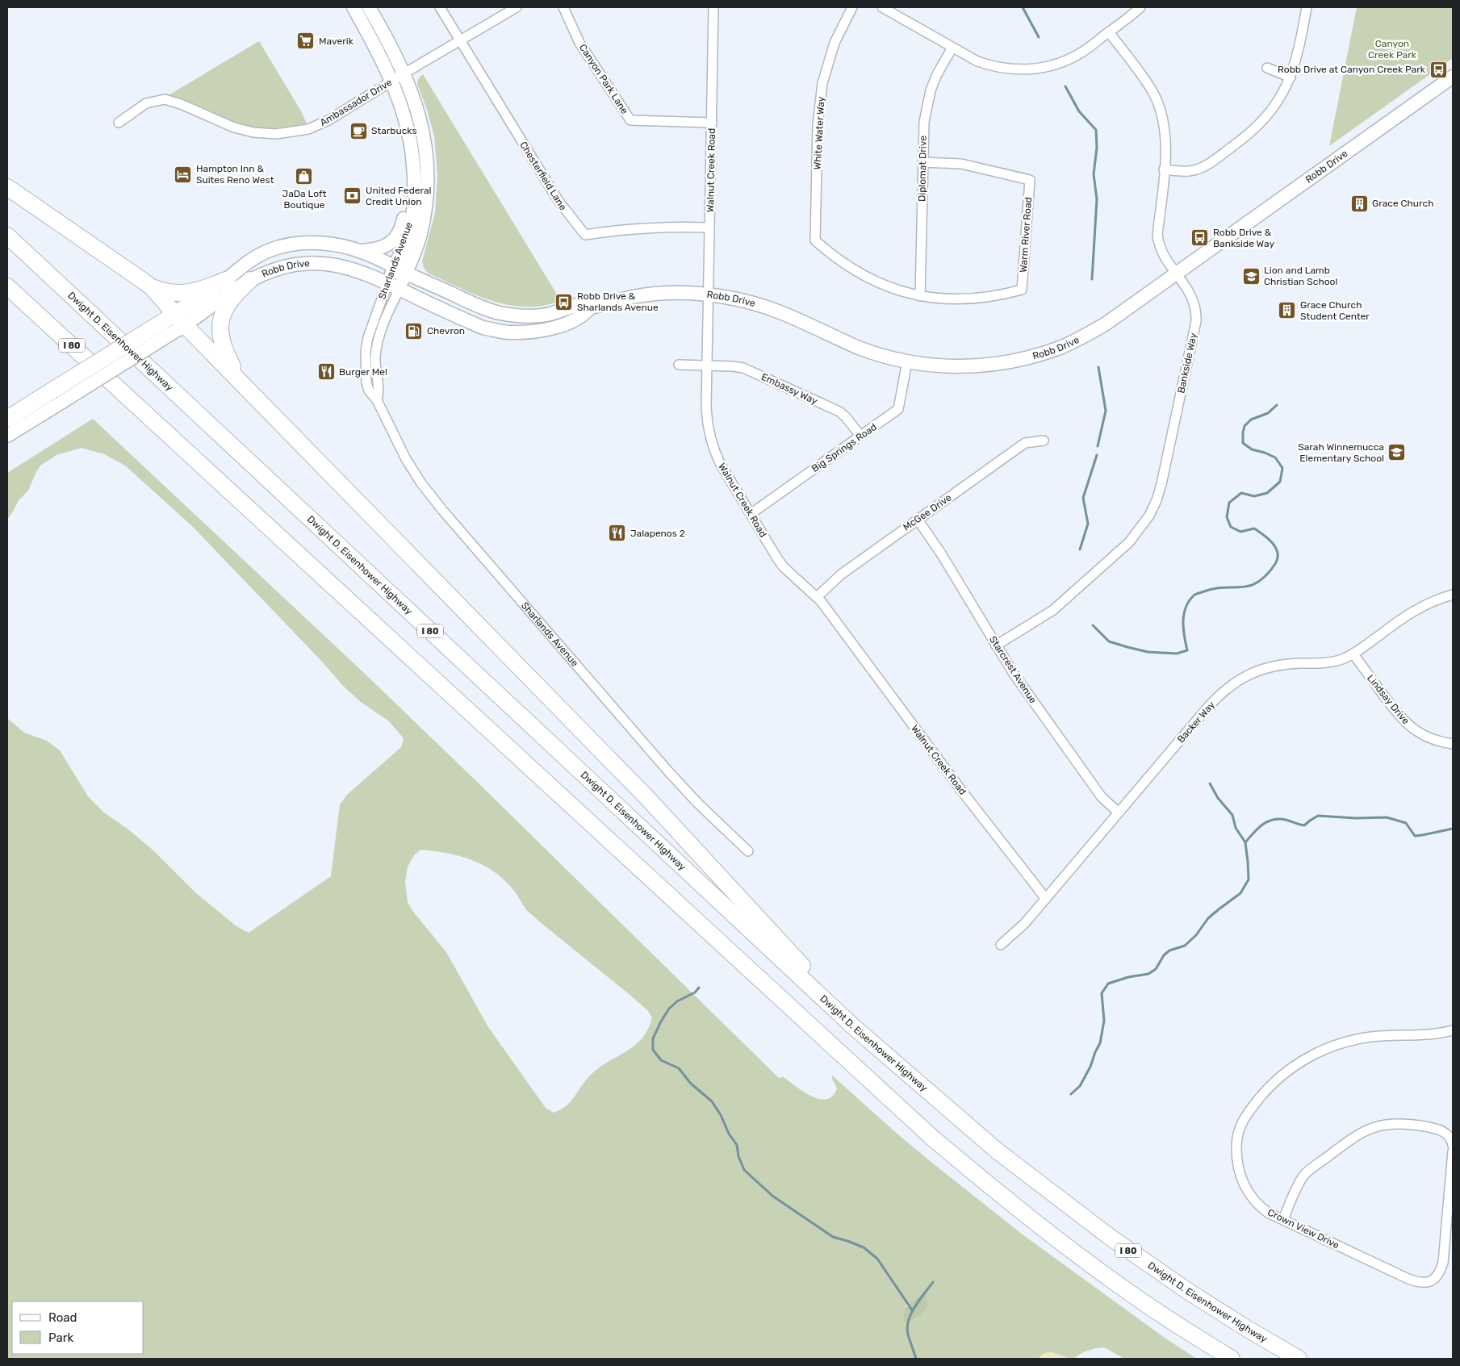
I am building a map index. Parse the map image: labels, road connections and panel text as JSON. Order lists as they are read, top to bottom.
{
  "streets": {
    "highway": ["Dwight D. Eisenhower Highway", "I 80"],
    "main road": ["Robb Drive", "Sharlands Avenue"],
    "street": [
      "Canyon Park Lane",
      "Ambassador Drive",
      "White Water Way",
      "Diplomat Drive",
      "Walnut Creek Road",
      "Chesterfield Lane",
      "Warm River Road",
      "Bankside Way",
      "Embassy Way",
      "Big Springs Road",
      "McGee Drive",
      "Starcrest Avenue",
      "Lindsay Drive",
      "Backer Way",
      "Crown View Drive"
    ]
  },
  "crossings": [
    ["Canyon Park Lane", "Walnut Creek Road"],
    ["Ambassador Drive", "Chesterfield Lane"],
    ["Ambassador Drive", "Sharlands Avenue"],
    ["White Water Way", "Diplomat Drive"],
    ["White Water Way", "Warm River Road"],
    ["Robb Drive", "Walnut Creek Road"],
    ["Robb Drive", "Sharlands Avenue"],
    ["Robb Drive", "Bankside Way"],
    ["Robb Drive", "Big Springs Road"],
    ["Diplomat Drive", "Warm River Road"],
    ["Walnut Creek Road", "Chesterfield Lane"],
    ["Walnut Creek Road", "Embassy Way"],
    ["Walnut Creek Road", "Big Springs Road"],
    ["Walnut Creek Road", "McGee Drive"],
    ["Walnut Creek Road", "Backer Way"],
    ["Bankside Way", "Starcrest Avenue"],
    ["Embassy Way", "Big Springs Road"],
    ["McGee Drive", "Starcrest Avenue"],
    ["Starcrest Avenue", "Backer Way"],
    ["Lindsay Drive", "Backer Way"]
  ],
  "parks": ["Canyon Creek Park"],
  "places": {
    "supermarket": ["Maverik"],
    "bus stop": ["Robb Drive at Canyon Creek Park", "Robb Drive & Bankside Way", "Robb Drive & Sharlands Avenue"],
    "cafe": ["Starbucks"],
    "hotel": ["Hampton Inn & Suites Reno West"],
    "shop": ["JaDa Loft Boutique"],
    "bank": ["United Federal Credit Union"],
    "building": ["Grace Church", "Grace Church Student Center"],
    "school or university": ["Lion and Lamb Christian School", "Sarah Winnemucca Elementary School"],
    "fuel station": ["Chevron"],
    "restaurant": ["Burger Me!", "Jalapenos 2"]
  },
  "legend": ["Road", "Park"]
}
